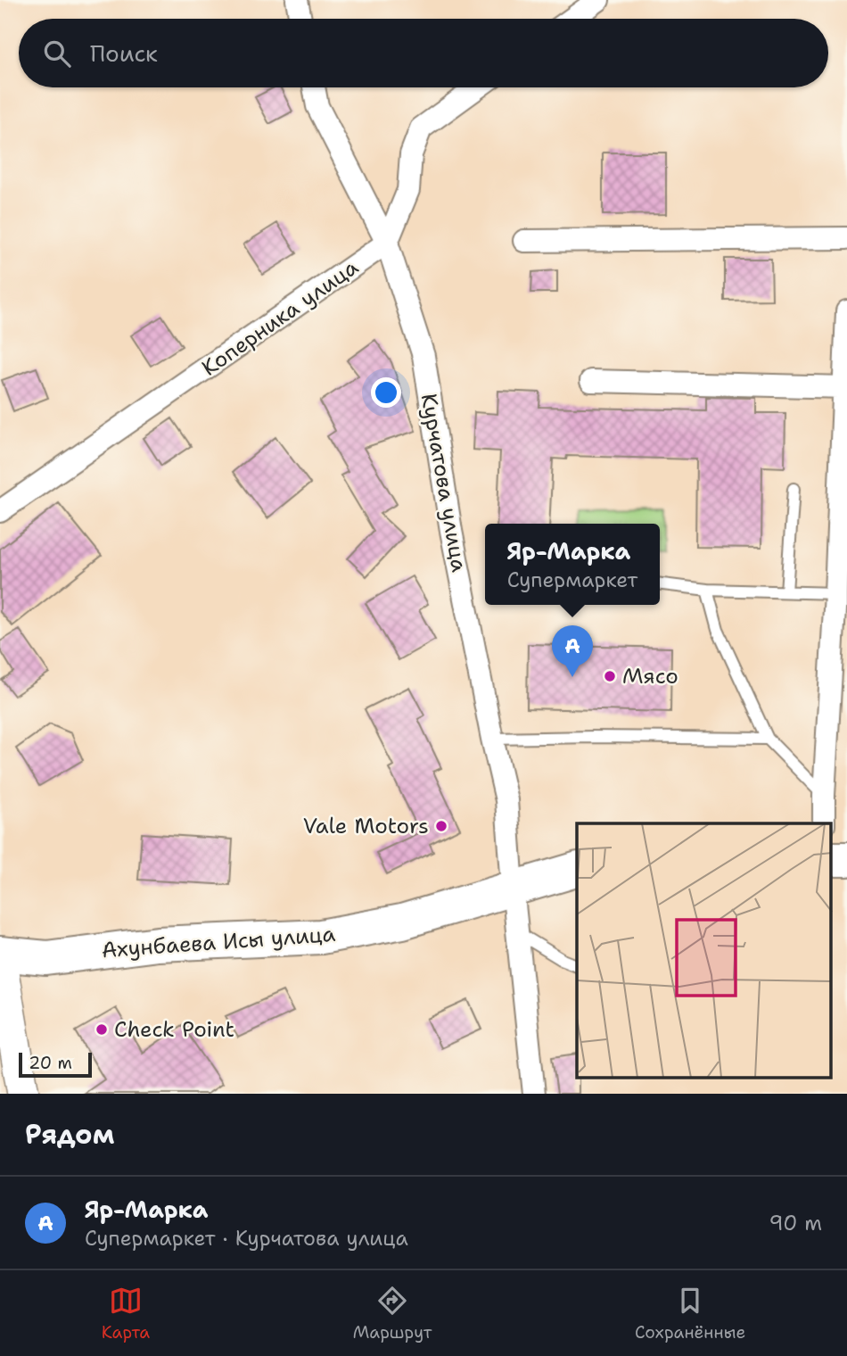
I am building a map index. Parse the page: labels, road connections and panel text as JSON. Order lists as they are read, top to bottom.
{
  "streets": {
    "main road": ["Ахунбаева Исы улица"],
    "street": ["Коперника улица", "Курчатова улица"]
  },
  "crossings": [
    ["Коперника улица", "Курчатова улица"],
    ["Курчатова улица", "Ахунбаева Исы улица"]
  ],
  "places": ["Мясо", "Vale Motors", "Check Point"],
  "scale_bar": "20 m",
  "page": {
    "search": "Поиск",
    "popup": ["Яр-Марка", "Супермаркет"],
    "pins": "A",
    "scale": "20 m",
    "heading": "Рядом",
    "list": [
      {
        "mark": "A",
        "name": "Яр-Марка",
        "note": "Супермаркет · Курчатова улица",
        "value": "90 m"
      }
    ],
    "nav": ["Карта", "Маршрут", "Сохранённые"]
  }
}
